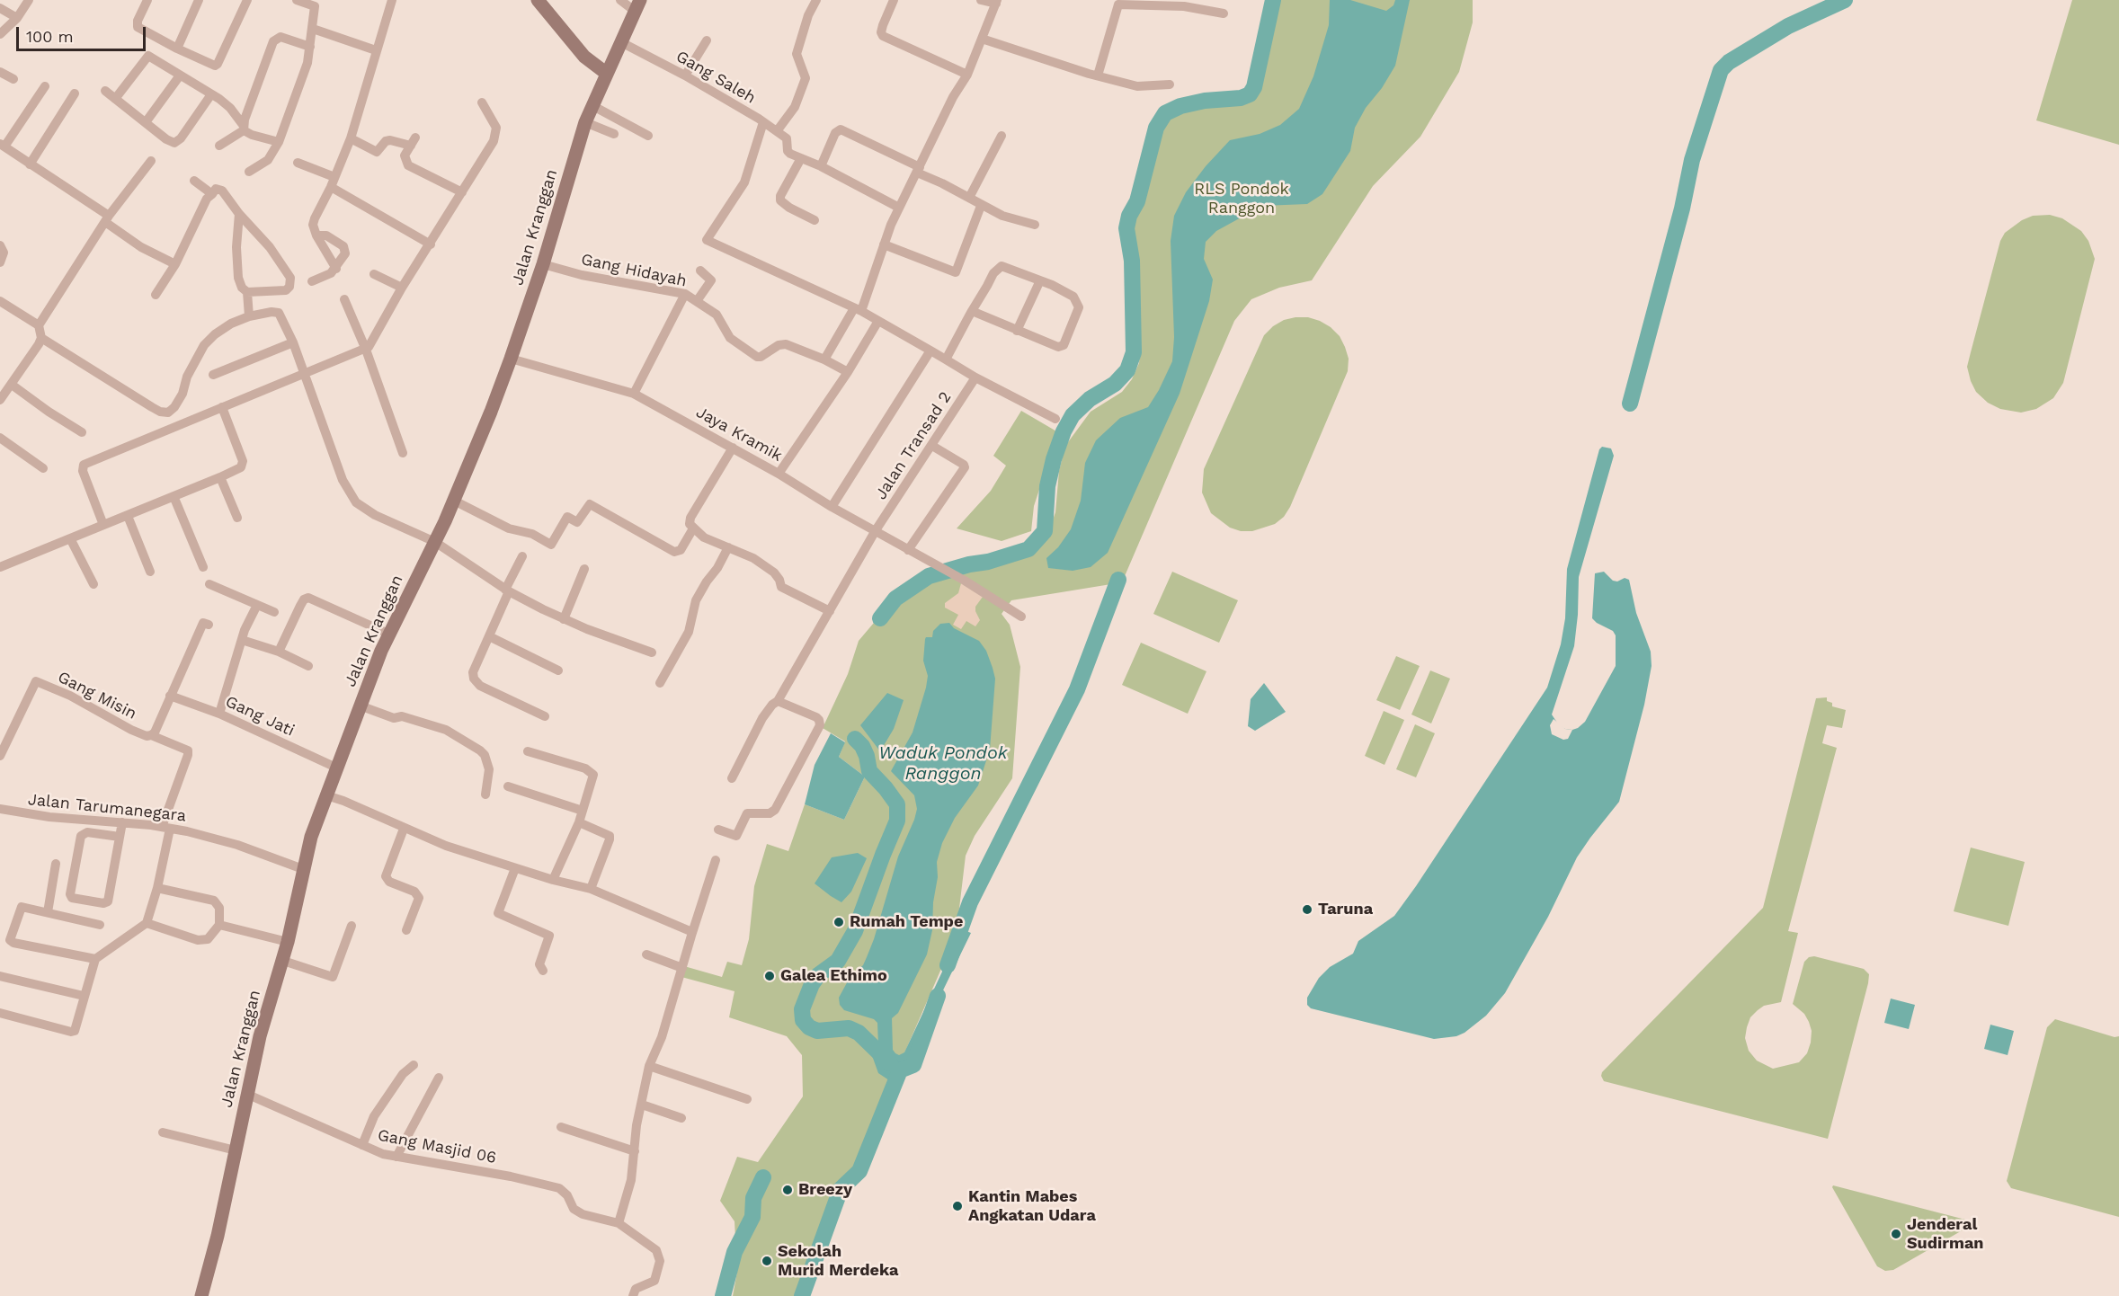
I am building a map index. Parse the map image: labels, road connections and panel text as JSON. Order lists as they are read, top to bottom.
{
  "streets": {
    "main road": ["Jalan Kranggan"],
    "street": [
      "Gang Saleh",
      "Gang Hidayah",
      "Jaya Kramik",
      "Jalan Transad 2",
      "Gang Misin",
      "Gang Jati",
      "Jalan Tarumanegara",
      "Gang Masjid 06"
    ]
  },
  "crossings": [
    ["Gang Saleh", "Jalan Kranggan"],
    ["Jalan Kranggan", "Gang Hidayah"],
    ["Jalan Kranggan", "Jaya Kramik"],
    ["Jalan Kranggan", "Gang Jati"],
    ["Jalan Kranggan", "Jalan Tarumanegara"],
    ["Jalan Kranggan", "Gang Masjid 06"],
    ["Jaya Kramik", "Jalan Transad 2"],
    ["Gang Misin", "Gang Jati"]
  ],
  "water": ["Waduk Pondok Ranggon"],
  "parks": ["RLS Pondok Ranggon"],
  "places": [
    "Taruna",
    "Rumah Tempe",
    "Galea Ethimo",
    "Breezy",
    "Kantin Mabes Angkatan Udara",
    "Jenderal Sudirman",
    "Sekolah Murid Merdeka"
  ],
  "scale_bar": "100 m"
}
